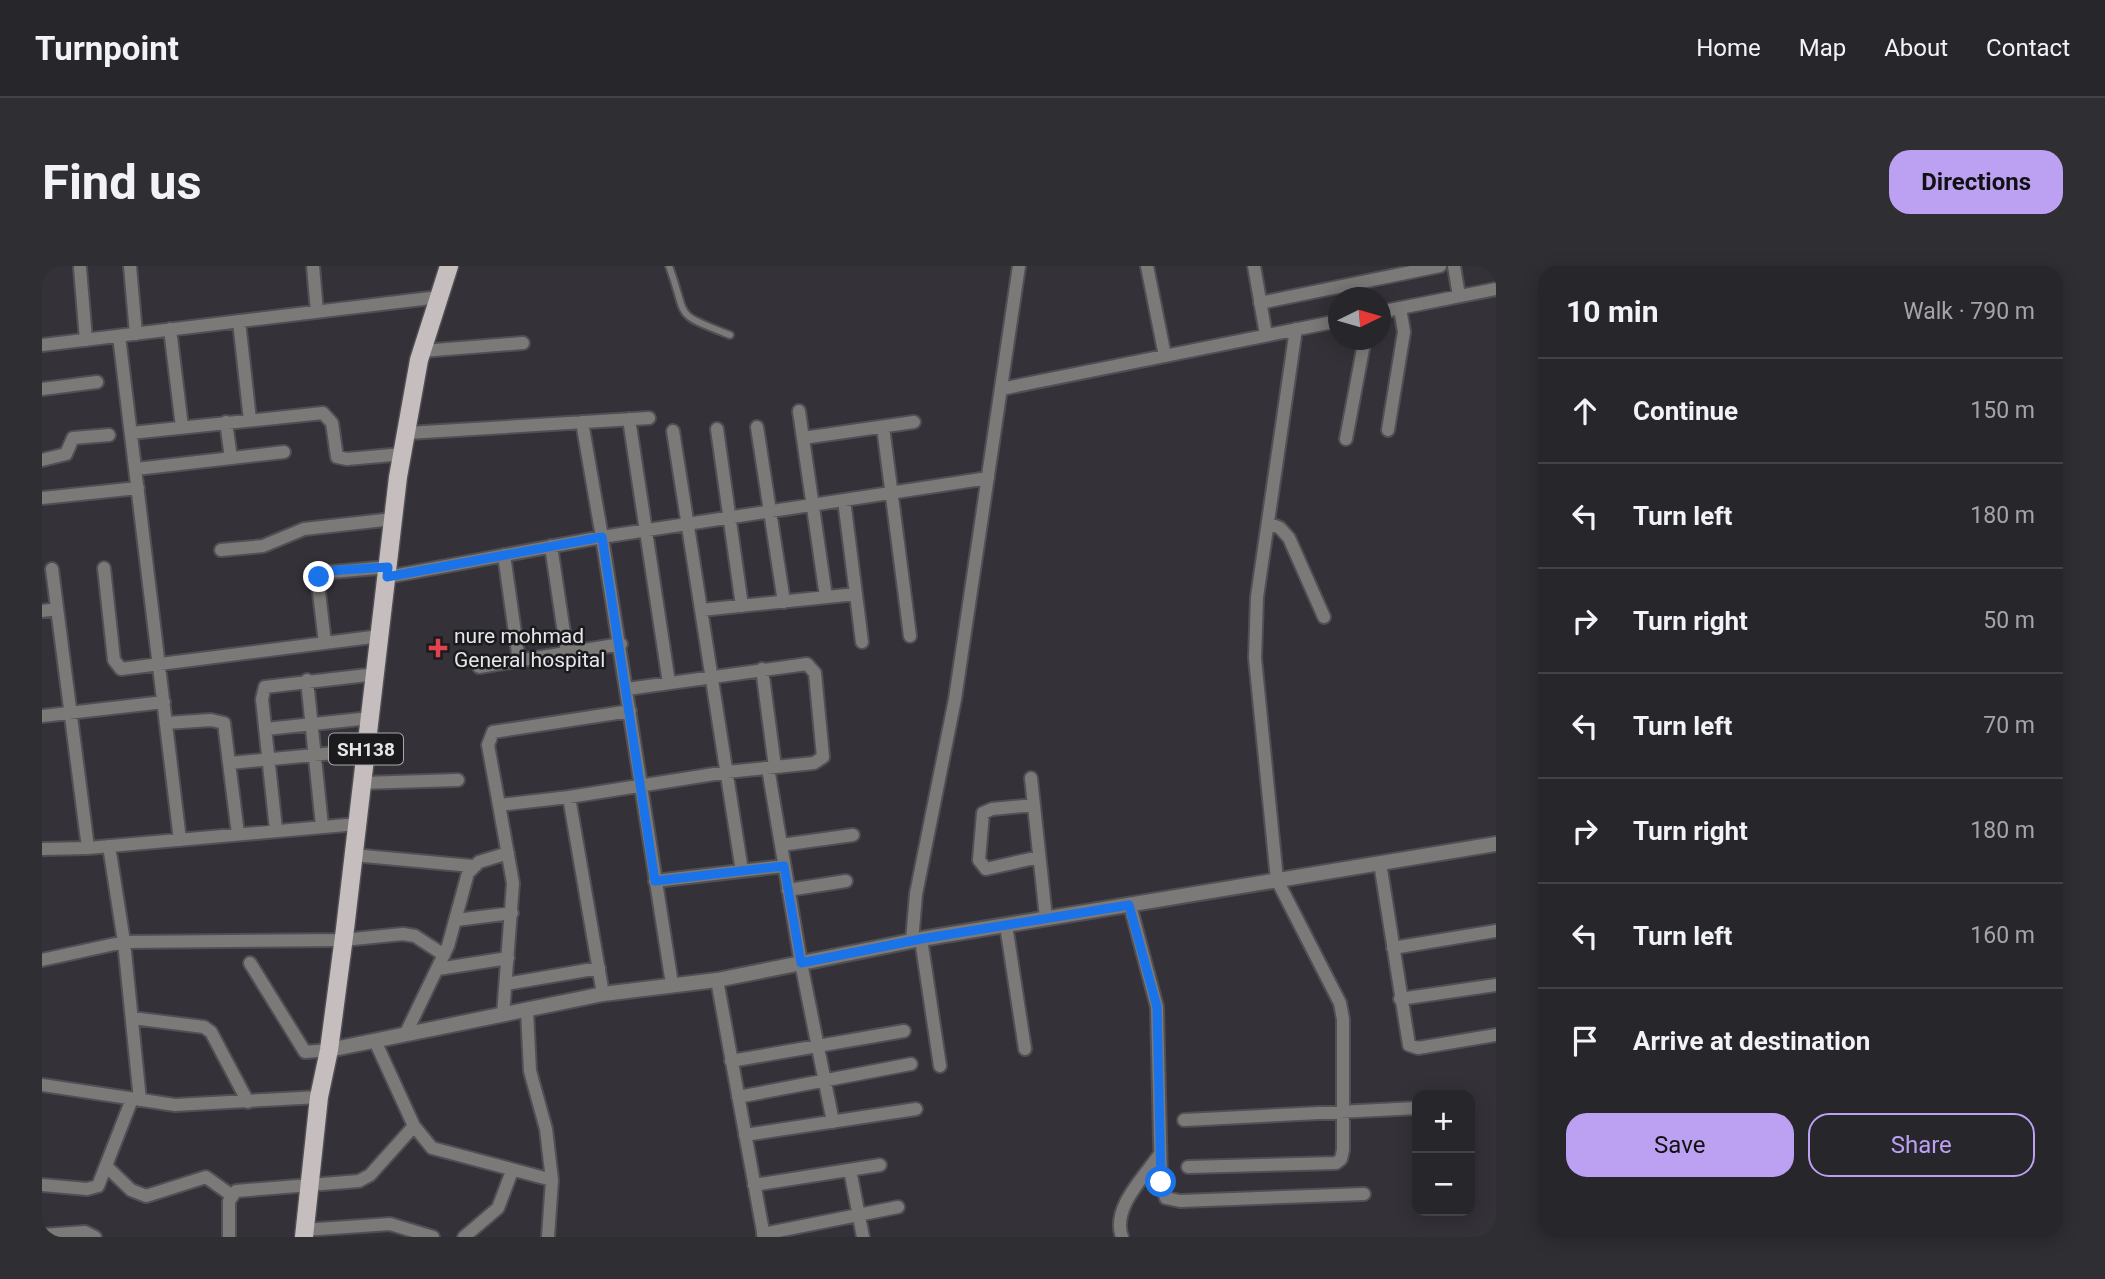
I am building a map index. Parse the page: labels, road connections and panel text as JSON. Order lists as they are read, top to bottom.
{
  "streets": {
    "main road": ["SH138"]
  },
  "places": {
    "health": ["nure mohmad General hospital"]
  },
  "north": "right",
  "page": {
    "header": "Turnpoint",
    "nav": [
      "Home",
      "Map",
      "About",
      "Contact"
    ],
    "buttons": [
      "Directions",
      ["Save", "Share"]
    ],
    "title": "Find us",
    "heading": ["10 min", "Walk · 790 m"],
    "list": [
      ["Continue", "150 m"],
      ["Turn left", "180 m"],
      ["Turn right", "50 m"],
      ["Turn left", "70 m"],
      ["Turn right", "180 m"],
      ["Turn left", "160 m"],
      "Arrive at destination"
    ],
    "map_buttons": ["+", "−"]
  }
}
